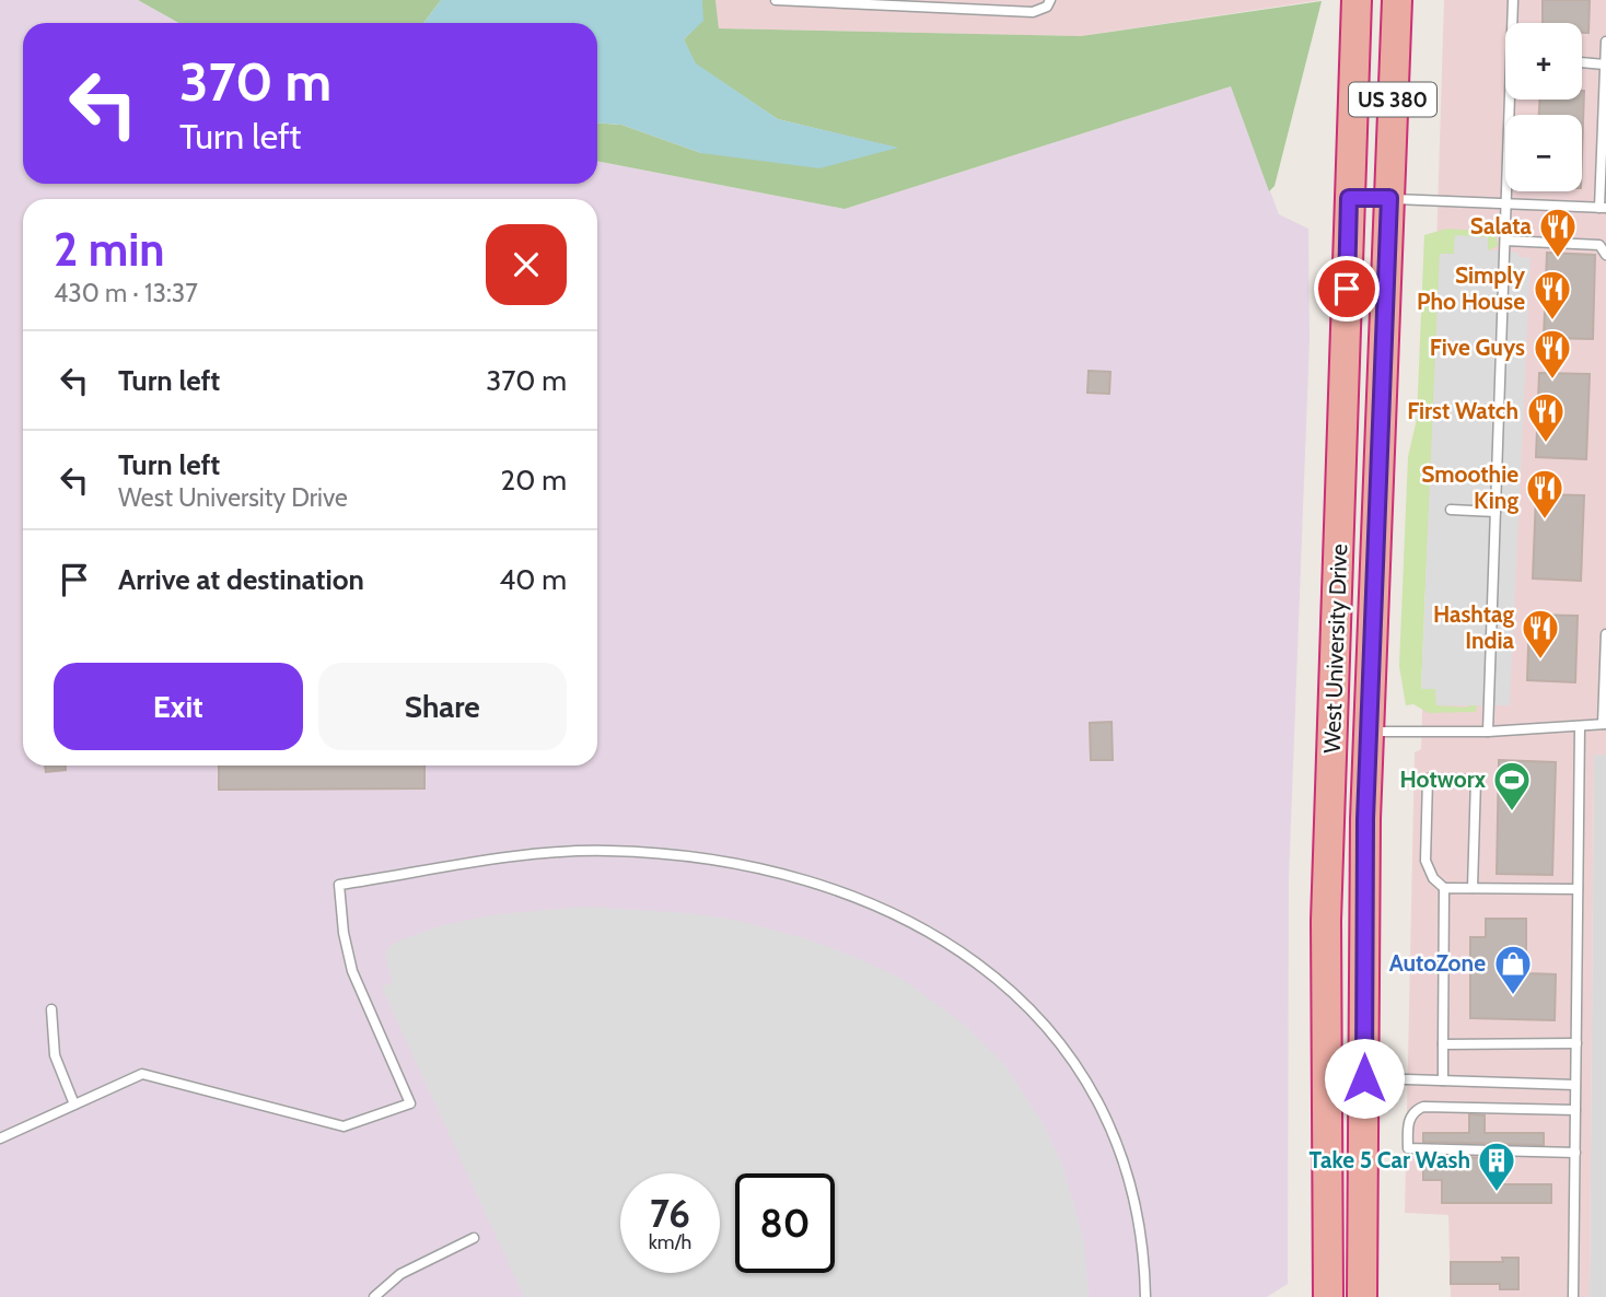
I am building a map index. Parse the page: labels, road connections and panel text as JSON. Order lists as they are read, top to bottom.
{
  "streets": {
    "highway": ["US 380", "West University Drive"]
  },
  "places": {
    "restaurant": [
      "Salata",
      "Simply Pho House",
      "Five Guys",
      "First Watch",
      "Smoothie King",
      "Hashtag India"
    ],
    "sports": ["Hotworx"],
    "shop": ["AutoZone"],
    "building": ["Take 5 Car Wash"]
  },
  "page": {
    "map_buttons": ["+", "−"],
    "turn": ["370 m", "Turn left"],
    "heading": ["2 min", "430 m · 13:37"],
    "list": [
      {
        "name": "Turn left",
        "value": "370 m"
      },
      {
        "name": "Turn left",
        "note": "West University Drive",
        "value": "20 m"
      },
      {
        "name": "Arrive at destination",
        "value": "40 m"
      }
    ],
    "buttons": ["Exit", "Share"],
    "speed": "76 km/h",
    "limit": "80"
  }
}
